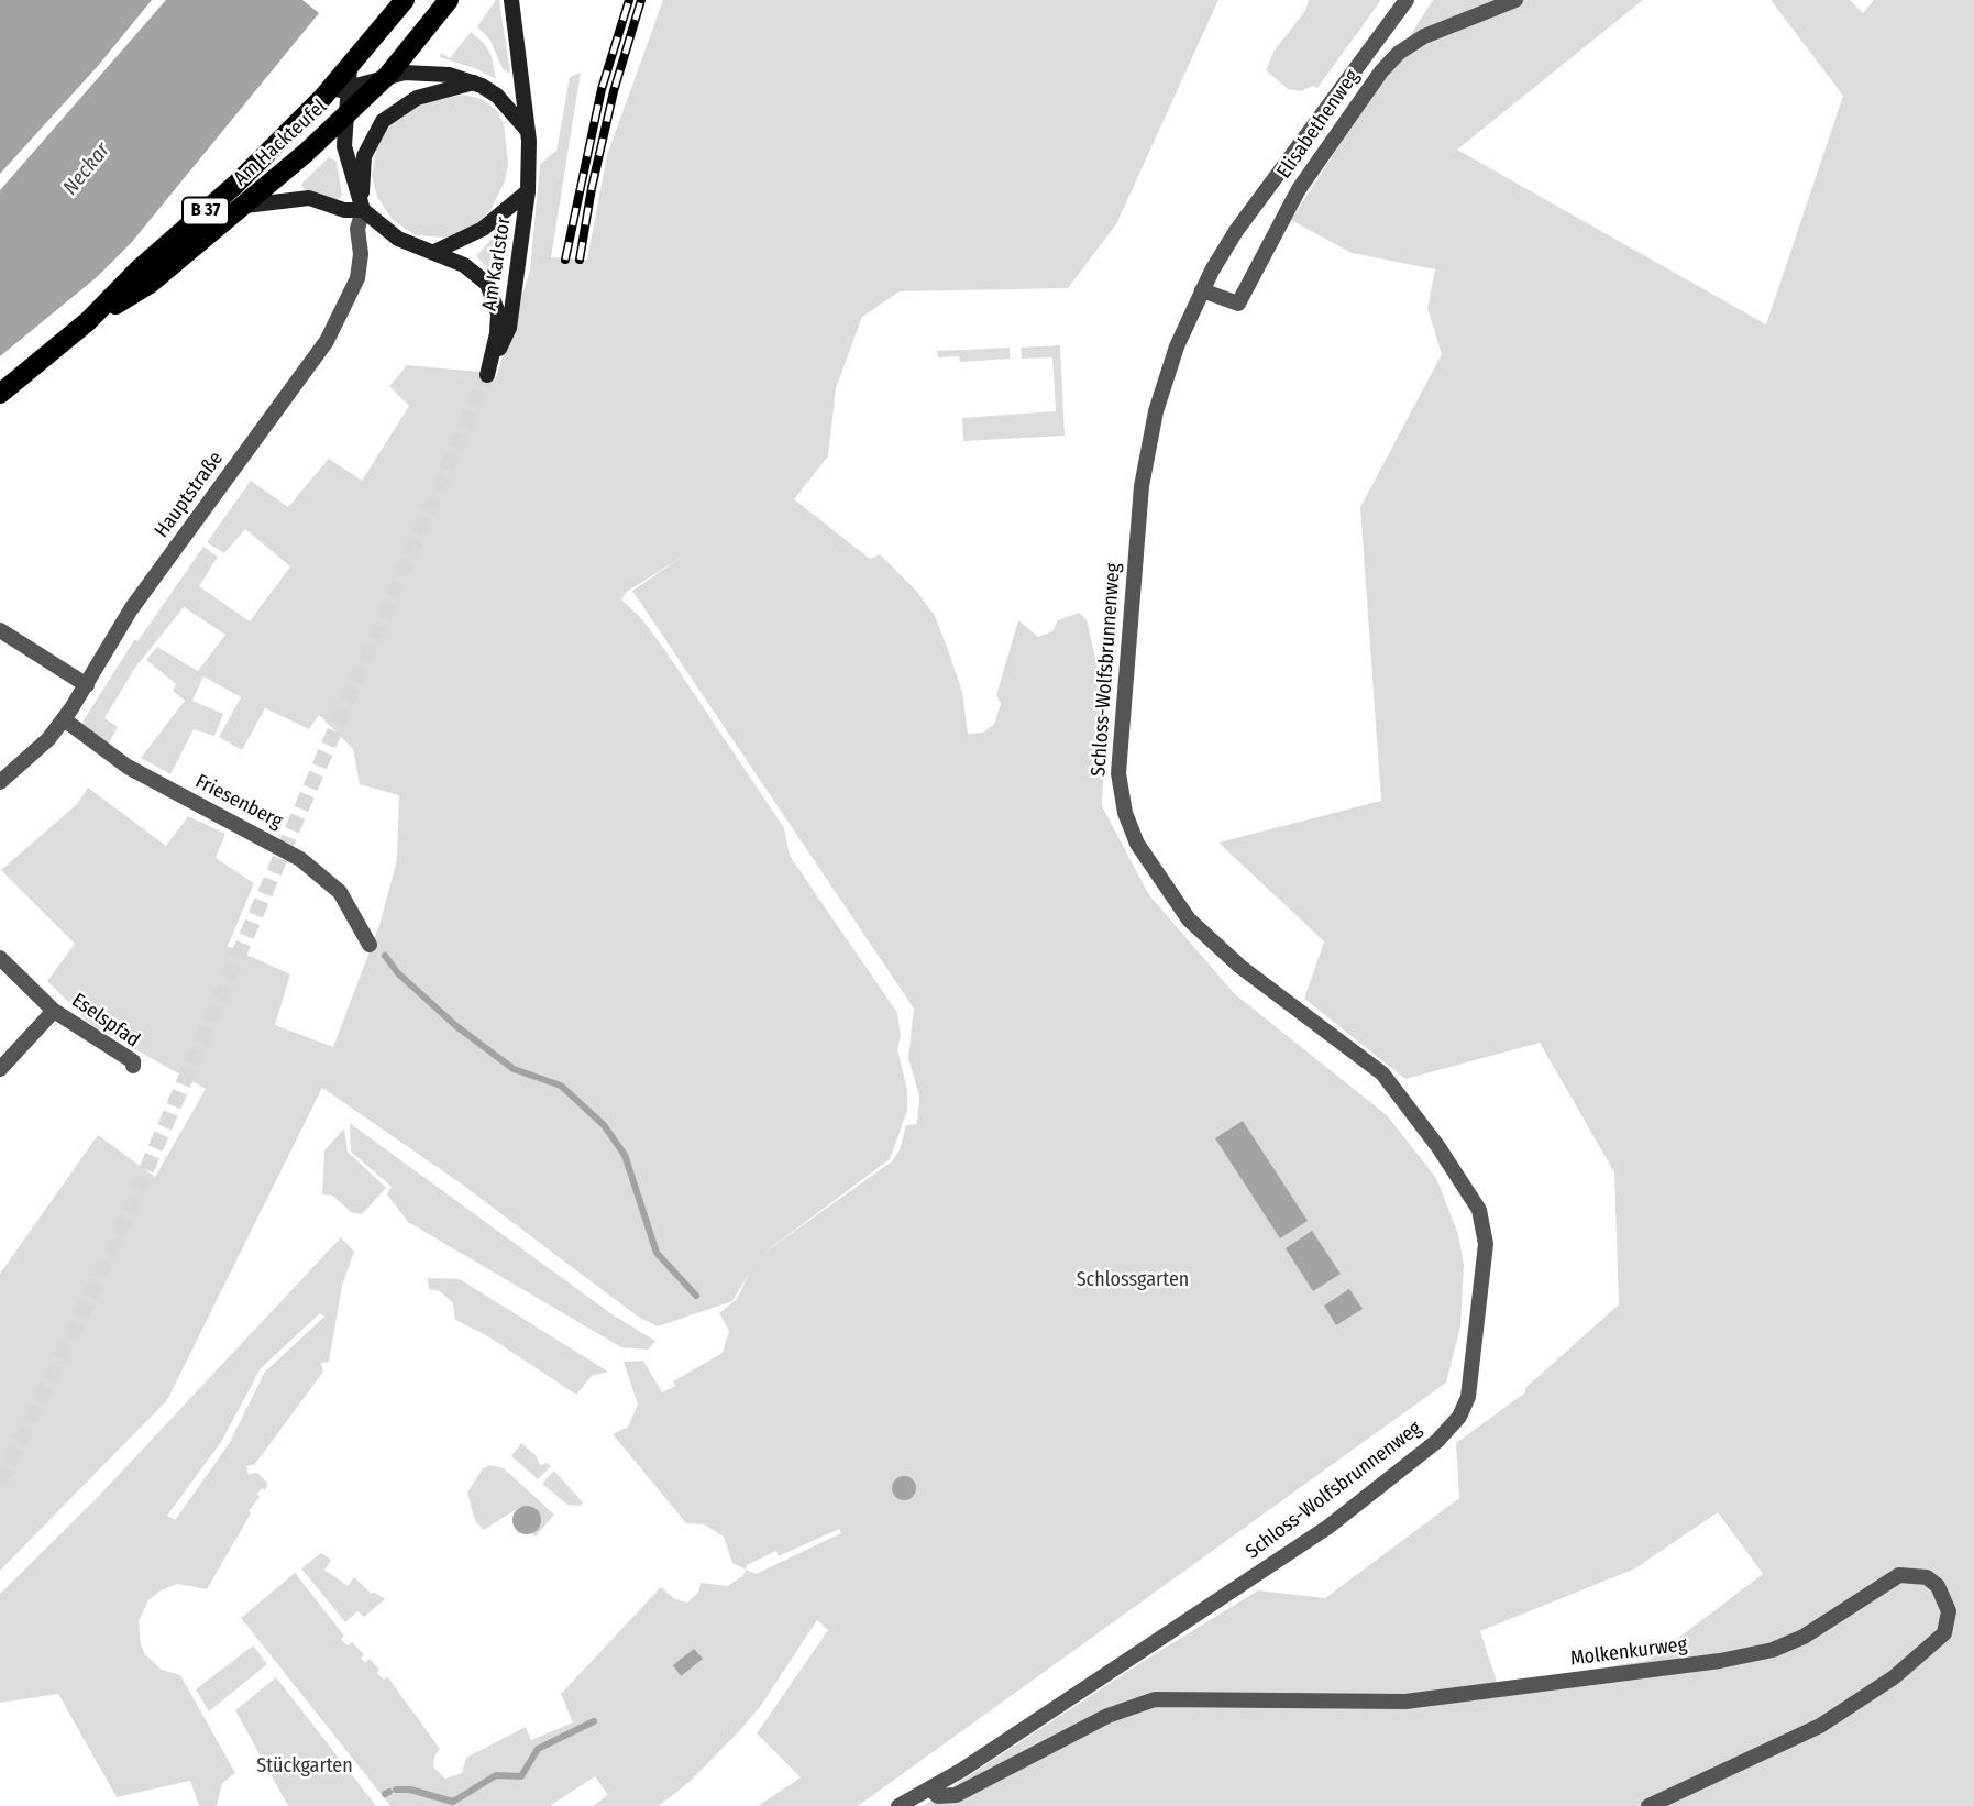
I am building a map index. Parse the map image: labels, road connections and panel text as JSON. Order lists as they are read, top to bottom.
{
  "streets": {
    "main road": ["Am Hackteufel", "B 37", "Am Karlstor"],
    "street": [
      "Elisabethenweg",
      "Hauptstraße",
      "Schloss-Wolfsbrunnenweg",
      "Friesenberg",
      "Eselspfad",
      "Molkenkurweg"
    ]
  },
  "crossings": [
    ["Elisabethenweg", "Schloss-Wolfsbrunnenweg"],
    ["Am Hackteufel", "B 37"],
    ["Am Karlstor", "Hauptstraße"],
    ["Hauptstraße", "Friesenberg"],
    ["Schloss-Wolfsbrunnenweg", "Molkenkurweg"]
  ],
  "water": ["Neckar"],
  "parks": ["Schlossgarten", "Stückgarten"]
}
